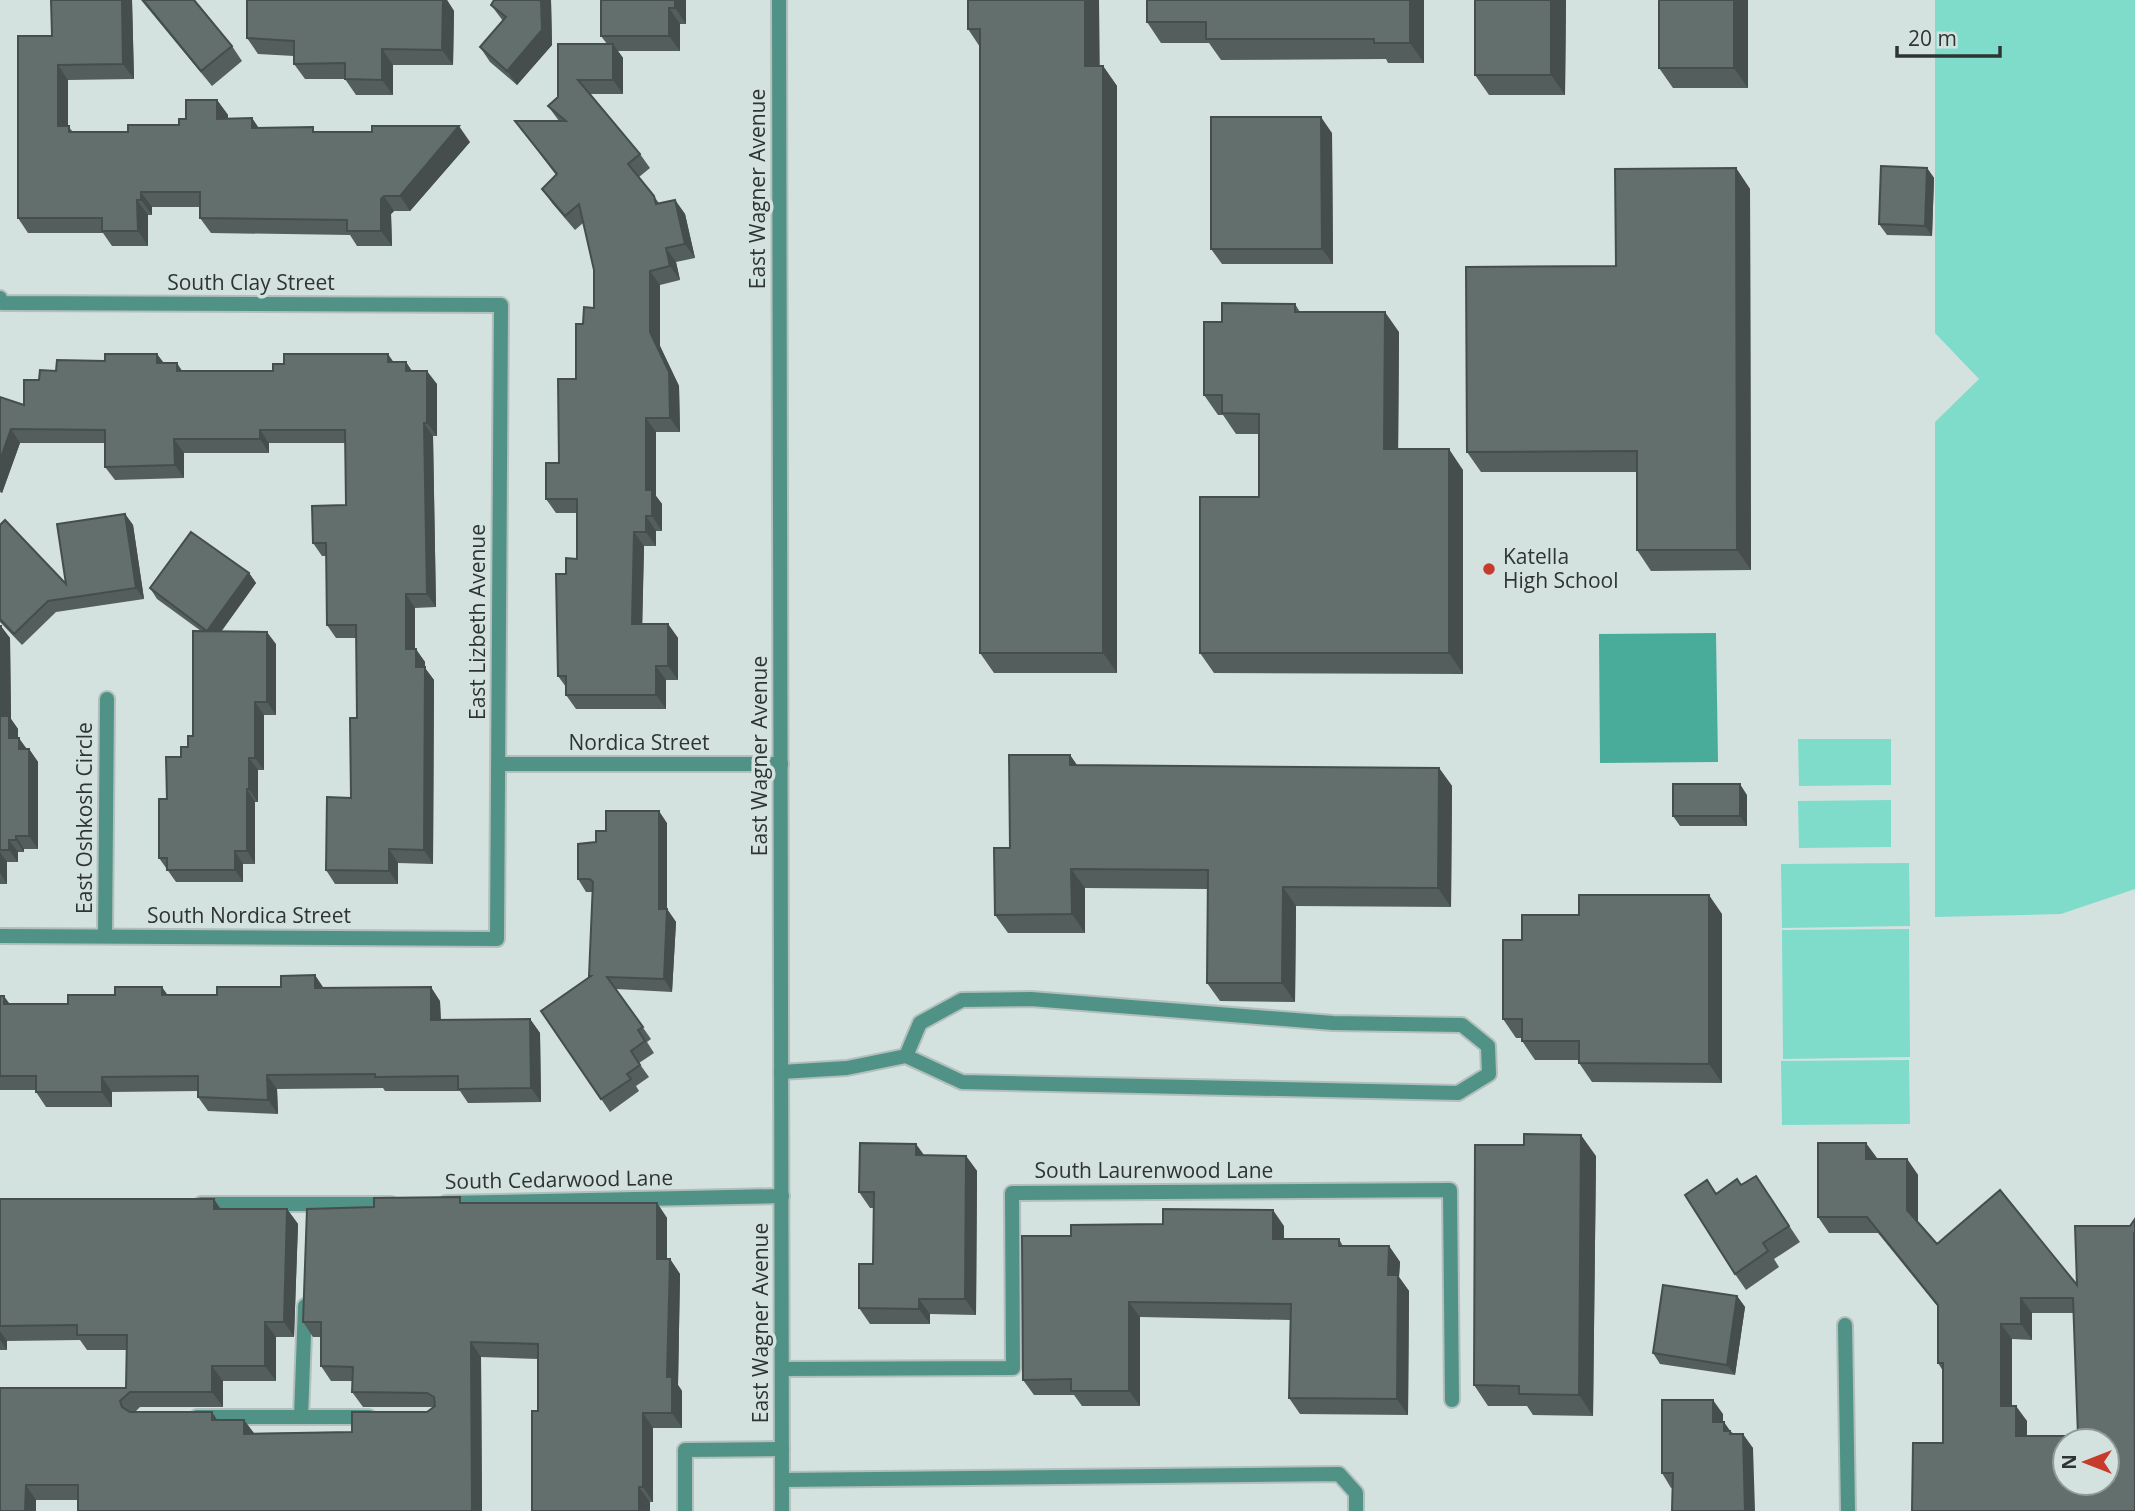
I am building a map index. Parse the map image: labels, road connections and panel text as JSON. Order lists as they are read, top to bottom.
{
  "streets": {
    "street": [
      "East Wagner Avenue",
      "South Clay Street",
      "East Lizbeth Avenue",
      "Nordica Street",
      "East Oshkosh Circle",
      "South Nordica Street",
      "South Laurenwood Lane",
      "South Cedarwood Lane"
    ]
  },
  "crossings": [
    ["East Wagner Avenue", "Nordica Street"],
    ["East Wagner Avenue", "South Laurenwood Lane"],
    ["East Wagner Avenue", "South Cedarwood Lane"],
    ["South Clay Street", "East Lizbeth Avenue"],
    ["East Lizbeth Avenue", "Nordica Street"],
    ["East Lizbeth Avenue", "South Nordica Street"],
    ["East Oshkosh Circle", "South Nordica Street"]
  ],
  "places": ["Katella High School"],
  "scale_bar": "20 m",
  "north": "left"
}
